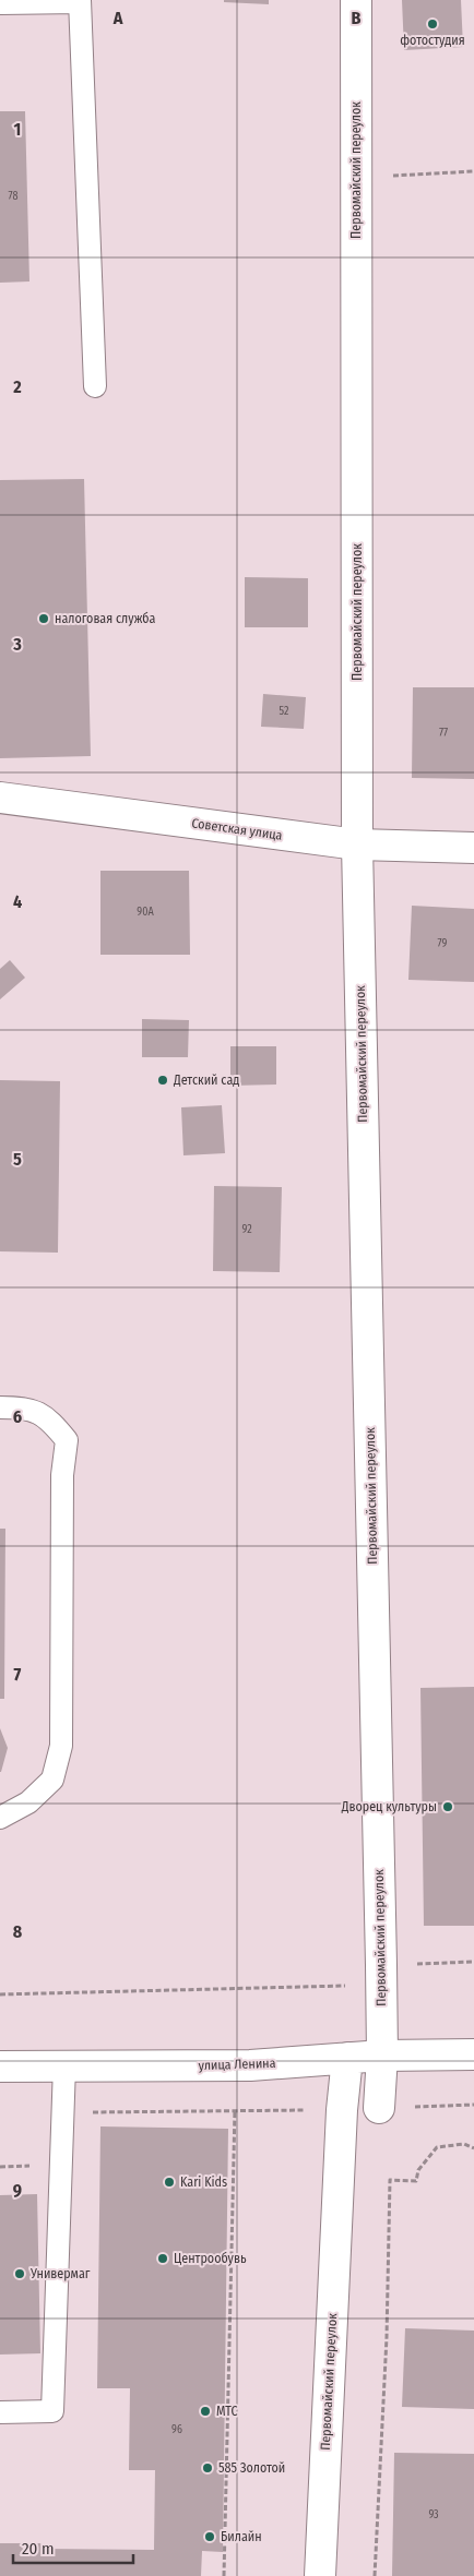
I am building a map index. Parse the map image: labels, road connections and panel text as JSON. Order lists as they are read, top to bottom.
{
  "streets": {
    "street": ["Первомайский переулок", "Советская улица", "улица Ленина"]
  },
  "crossings": [
    ["Первомайский переулок", "Советская улица"],
    ["Первомайский переулок", "улица Ленина"]
  ],
  "places": [
    "фотостудия",
    "налоговая служба",
    "Детский сад",
    "Дворец культуры",
    "Kari Kids",
    "Центрообувь",
    "Универмаг",
    "МТС",
    "585 Золотой",
    "Билайн"
  ],
  "house_numbers": [
    "78",
    "52",
    "77",
    "90А",
    "79",
    "92",
    "96",
    "93"
  ],
  "scale_bar": "20 m",
  "grid": {
    "columns": ["A", "B"],
    "rows": [
      "1",
      "2",
      "3",
      "4",
      "5",
      "6",
      "7",
      "8",
      "9"
    ]
  }
}
